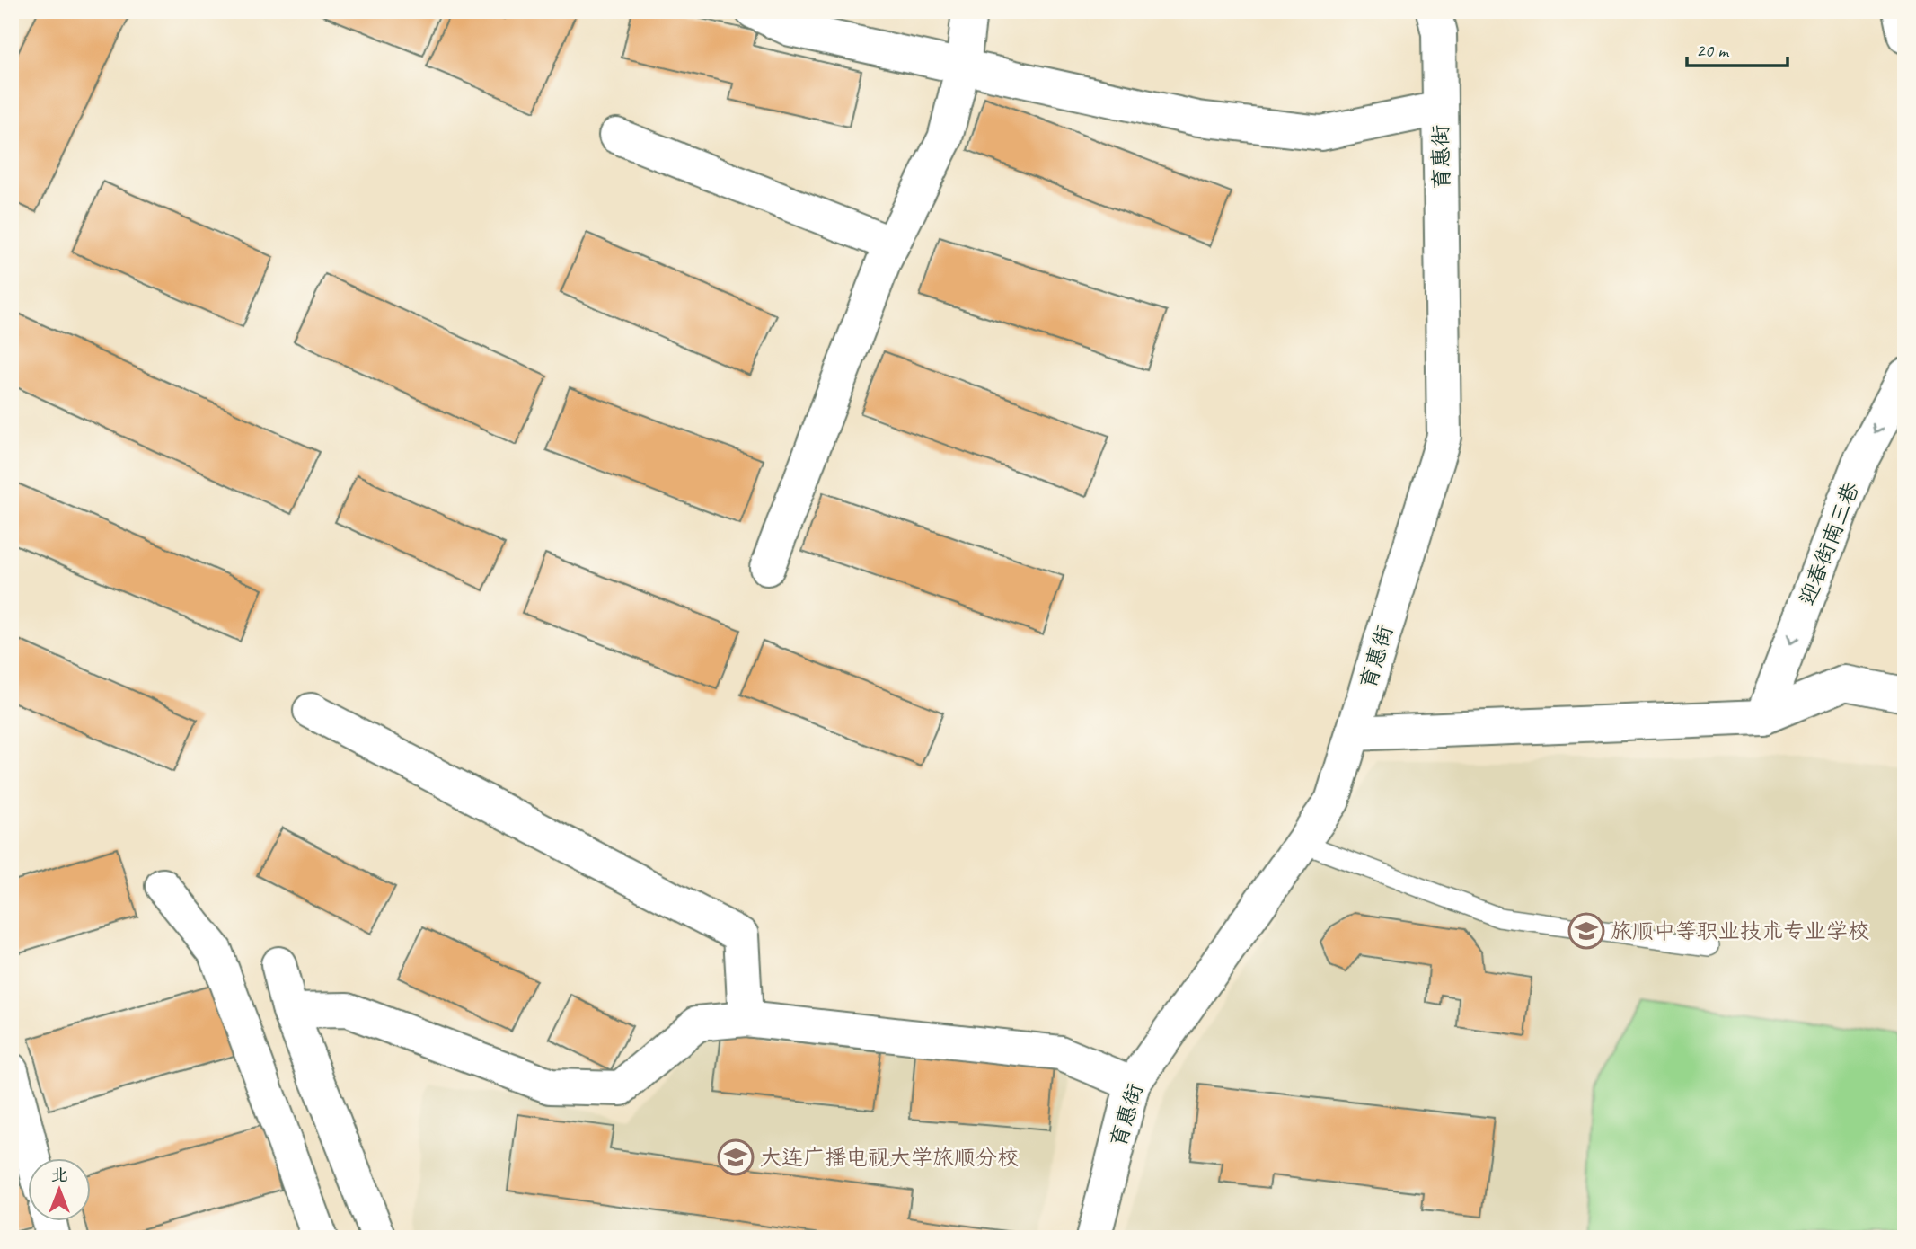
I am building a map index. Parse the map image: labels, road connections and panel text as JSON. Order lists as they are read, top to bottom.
{
  "streets": {
    "street": ["育惠街", "迎春街南三巷"]
  },
  "one_way": ["迎春街南三巷"],
  "places": {
    "school or university": ["旅顺中等职业技术专业学校", "大连广播电视大学旅顺分校"]
  },
  "scale_bar": "20 m",
  "north": "top"
}
